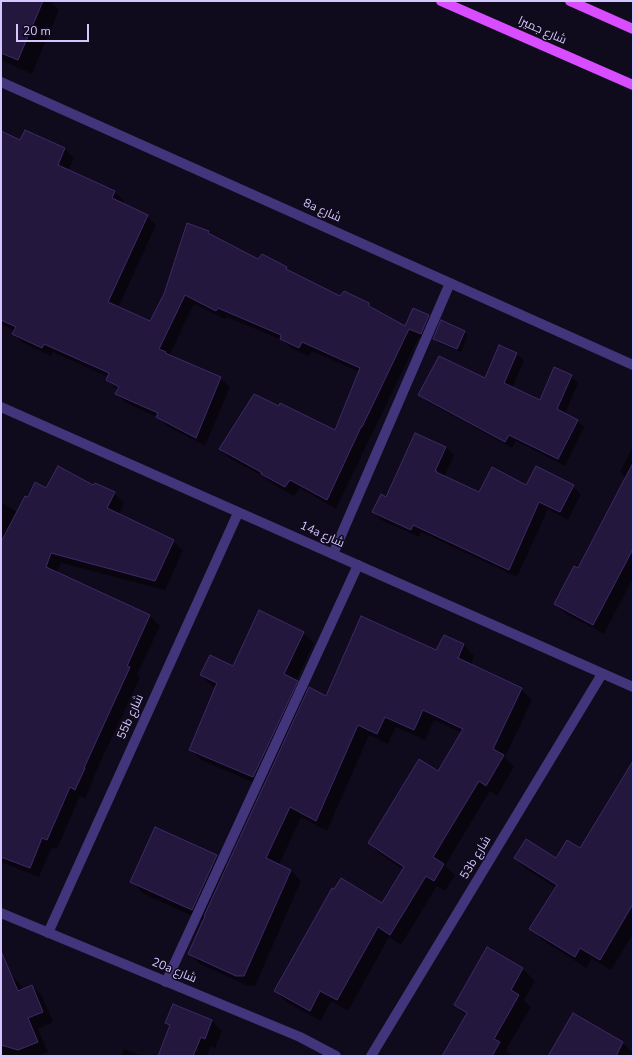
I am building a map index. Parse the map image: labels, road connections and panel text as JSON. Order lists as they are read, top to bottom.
{
  "streets": {
    "main road": ["شارع جميرا"],
    "street": [
      "8a شارع",
      "14a شارع",
      "55b شارع",
      "53b شارع",
      "20a شارع"
    ]
  },
  "crossings": [
    ["14a شارع", "55b شارع"],
    ["14a شارع", "53b شارع"],
    ["55b شارع", "20a شارع"]
  ],
  "scale_bar": "20 m"
}
